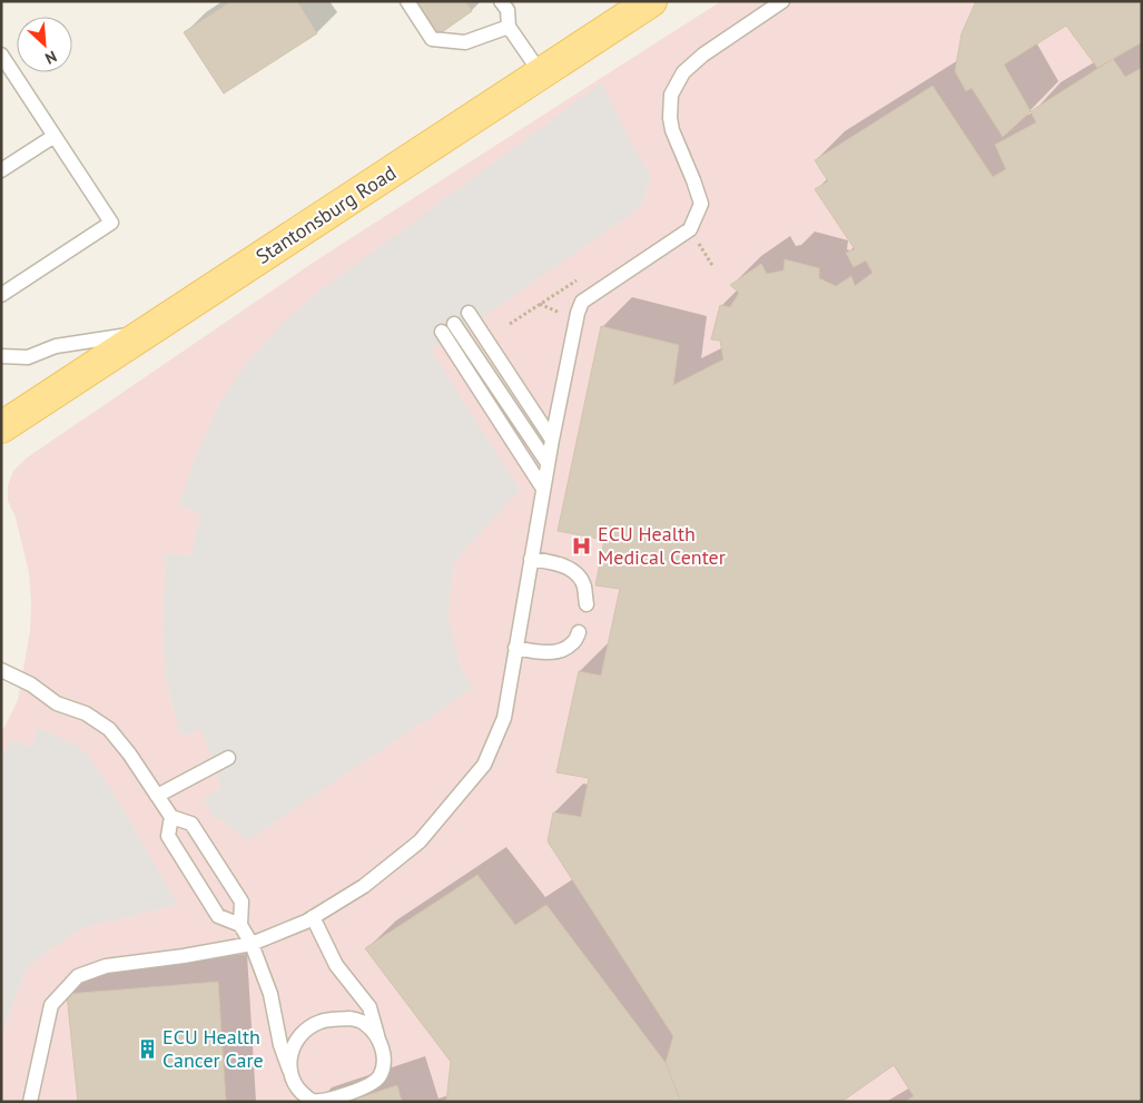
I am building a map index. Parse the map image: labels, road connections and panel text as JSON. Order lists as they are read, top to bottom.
{
  "streets": {
    "main road": ["Stantonsburg Road"]
  },
  "places": {
    "hospital": ["ECU Health Medical Center"],
    "building": ["ECU Health Cancer Care"]
  },
  "north": "bottom right"
}
